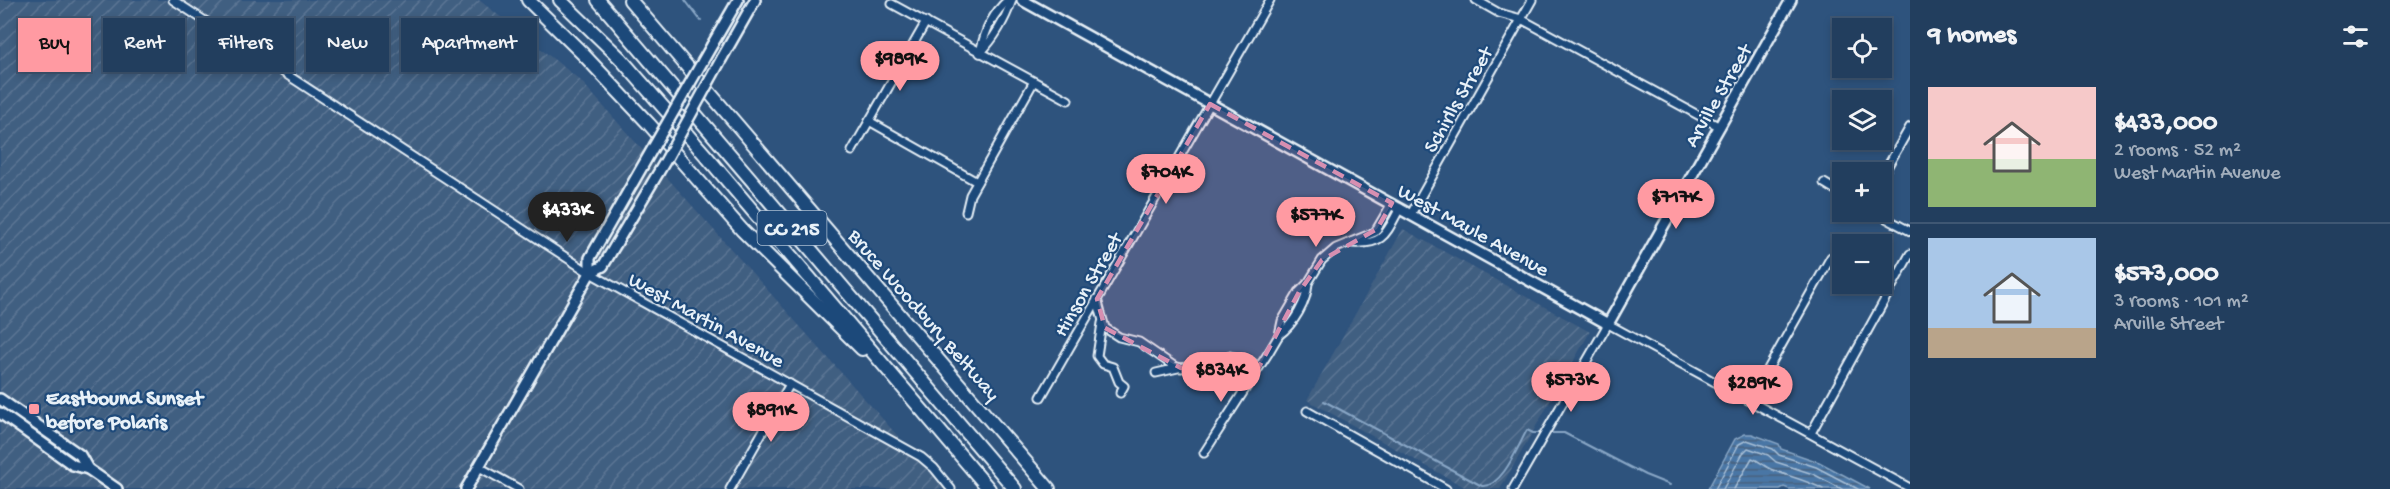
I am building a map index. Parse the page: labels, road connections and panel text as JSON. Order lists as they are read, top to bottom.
{
  "streets": {
    "highway": ["CC 215", "Bruce Woodbury Beltway"],
    "main road": ["Arville Street", "West Maule Avenue"],
    "street": ["Schirlls Street", "Hinson Street", "West Martin Avenue"]
  },
  "crossings": [
    ["Arville Street", "West Maule Avenue"],
    ["Schirlls Street", "West Maule Avenue"],
    ["West Maule Avenue", "Hinson Street"]
  ],
  "places": {
    "transit": ["Eastbound Sunset before Polaris"]
  },
  "page": {
    "heading": "9 homes",
    "map_buttons": ["+", "−"],
    "chip": [
      "Buy",
      "Rent",
      "Filters",
      "New",
      "Apartment"
    ],
    "price": [
      "$989K",
      "$704K",
      "$717K",
      "$433K",
      "$577K",
      "$834K",
      "$573K",
      "$289K",
      "$891K"
    ],
    "list": [
      {
        "name": "$433,000",
        "note": "2 rooms · 52 m² · West Martin Avenue"
      },
      {
        "name": "$573,000",
        "note": "3 rooms · 101 m² · Arville Street"
      }
    ]
  }
}
